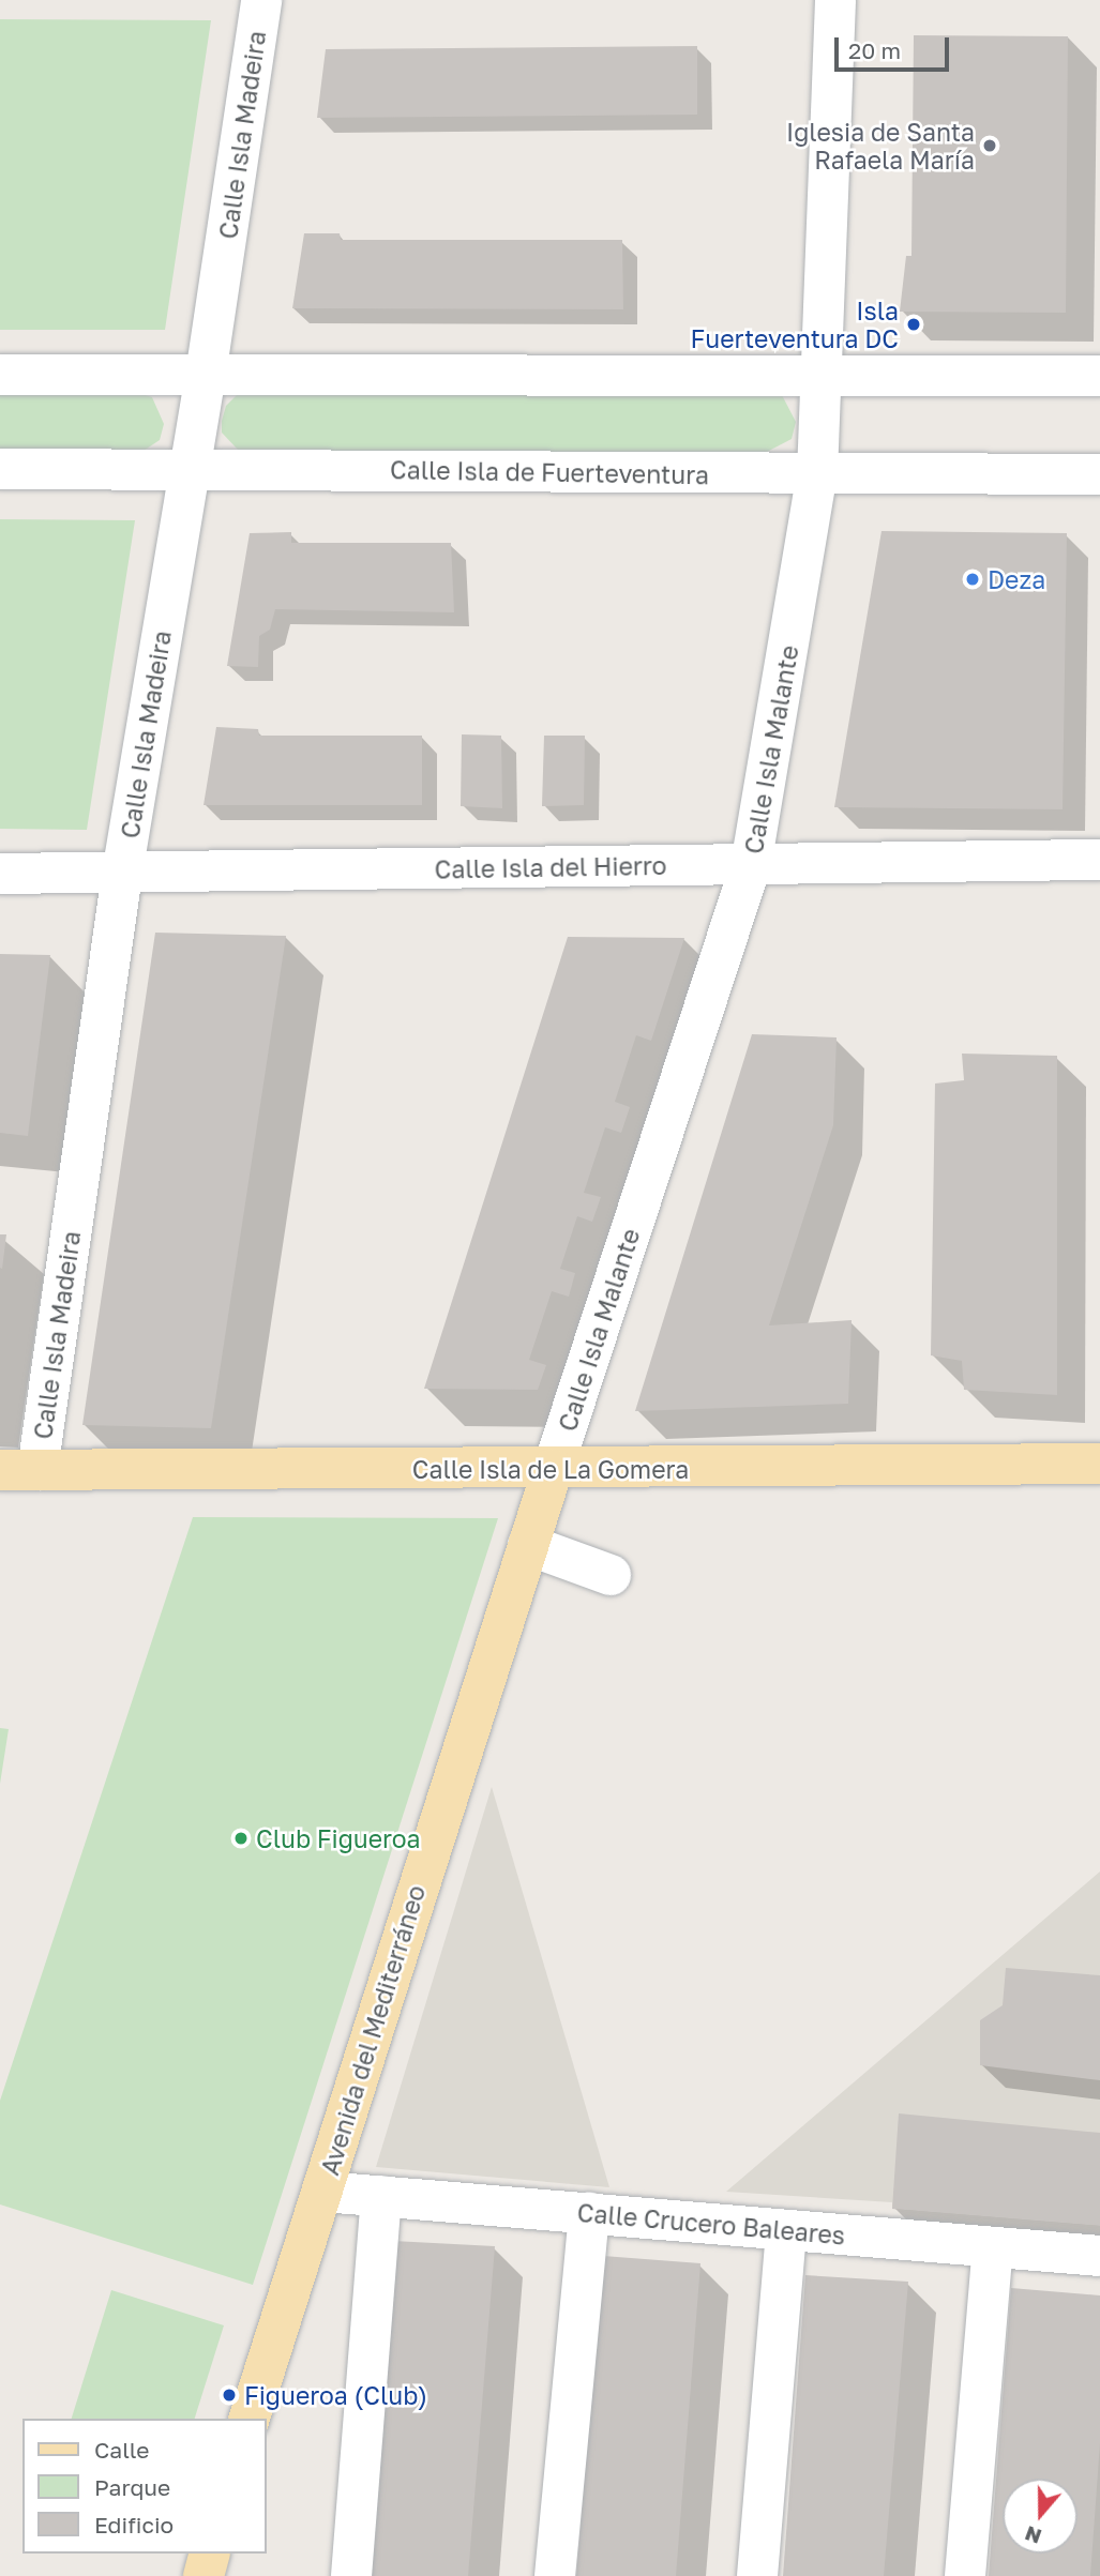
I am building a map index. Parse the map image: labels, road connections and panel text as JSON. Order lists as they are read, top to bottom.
{
  "streets": {
    "main road": ["Calle Isla de La Gomera", "Avenida del Mediterráneo"],
    "street": [
      "Calle Isla Madeira",
      "Calle Isla de Fuerteventura",
      "Calle Isla Malante",
      "Calle Isla del Hierro",
      "Calle Crucero Baleares"
    ]
  },
  "crossings": [
    ["Calle Isla Madeira", "Calle Isla de Fuerteventura"],
    ["Calle Isla Madeira", "Calle Isla del Hierro"],
    ["Calle Isla Madeira", "Calle Isla de La Gomera"],
    ["Calle Isla de Fuerteventura", "Calle Isla Malante"],
    ["Calle Isla Malante", "Calle Isla del Hierro"],
    ["Calle Isla Malante", "Calle Isla de La Gomera"],
    ["Calle Isla Malante", "Avenida del Mediterráneo"],
    ["Calle Isla de La Gomera", "Avenida del Mediterráneo"],
    ["Avenida del Mediterráneo", "Calle Crucero Baleares"]
  ],
  "places": [
    "Iglesia de Santa Rafaela María",
    "Isla Fuerteventura DC",
    "Deza",
    "Club Figueroa",
    "Figueroa (Club)"
  ],
  "legend": ["Calle", "Parque", "Edificio"],
  "scale_bar": "20 m",
  "north": "bottom"
}
